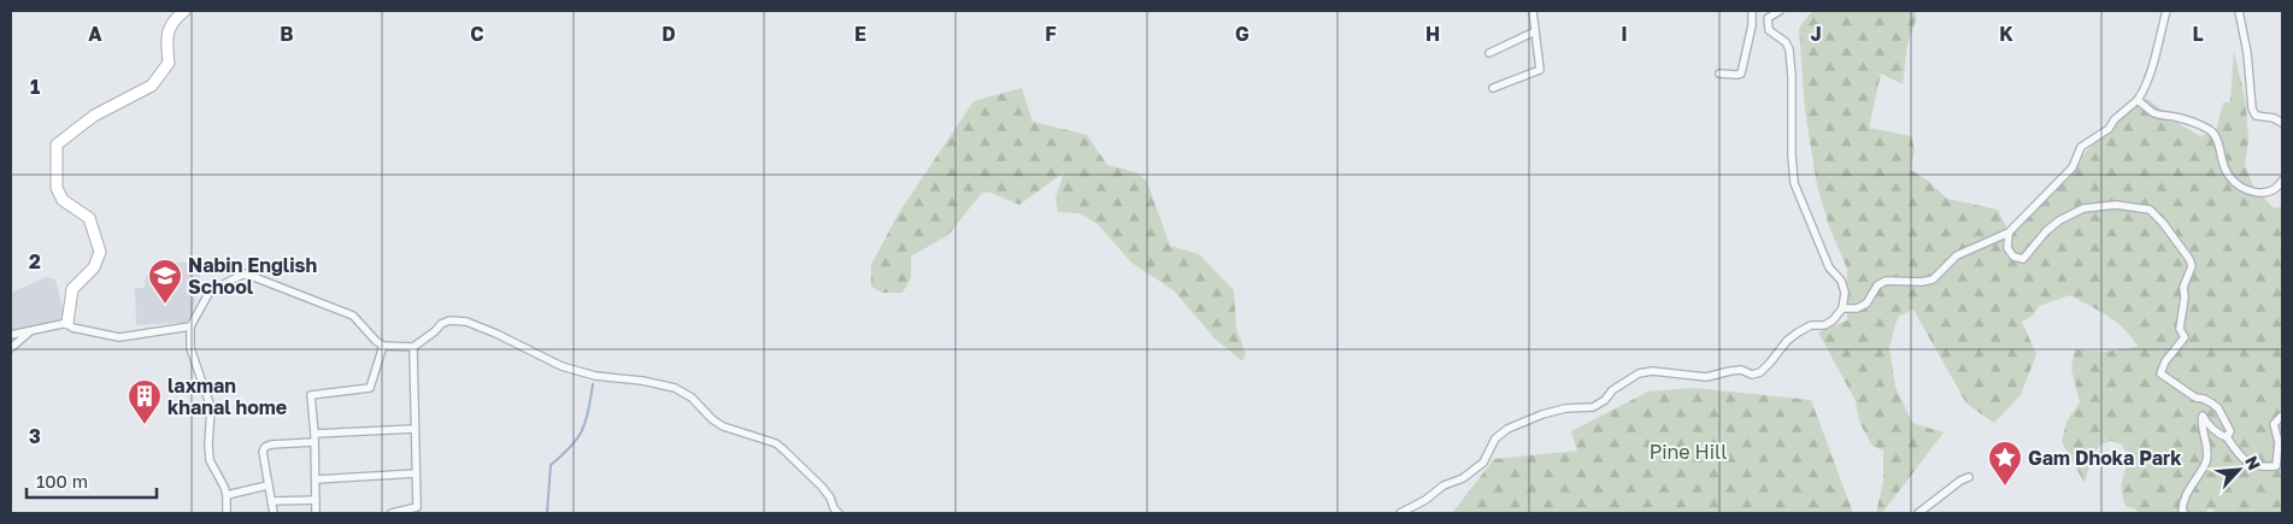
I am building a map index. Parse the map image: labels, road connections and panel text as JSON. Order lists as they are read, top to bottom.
{
  "parks": ["Pine Hill"],
  "places": {
    "school or university": ["Nabin English School"],
    "building": ["laxman khanal home"],
    "place": ["Gam Dhoka Park"]
  },
  "scale_bar": "100 m",
  "north": "top right",
  "grid": {
    "columns": [
      "A",
      "B",
      "C",
      "D",
      "E",
      "F",
      "G",
      "H",
      "I",
      "J",
      "K",
      "L"
    ],
    "rows": ["1", "2", "3"]
  }
}
